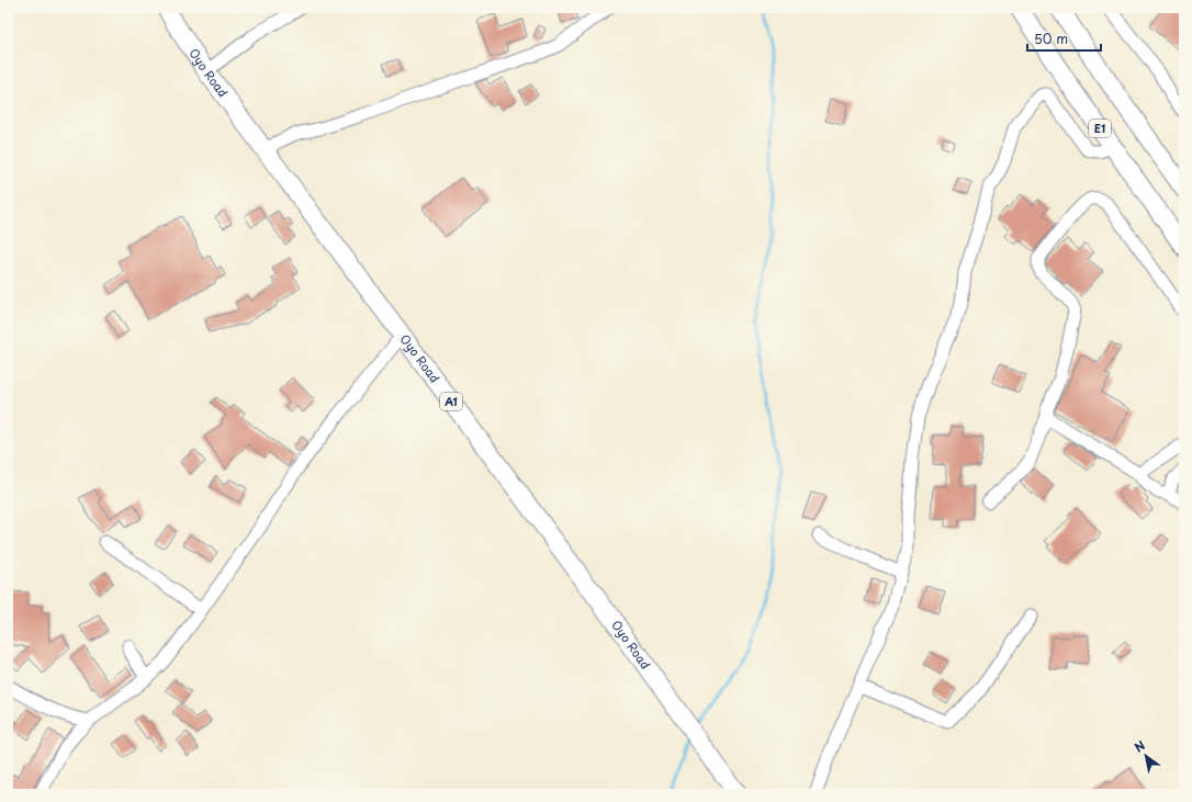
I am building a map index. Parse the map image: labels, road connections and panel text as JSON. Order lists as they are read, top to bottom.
{
  "streets": {
    "highway": ["Oyo Road", "E1", "A1"]
  },
  "scale_bar": "50 m",
  "north": "top left"
}
